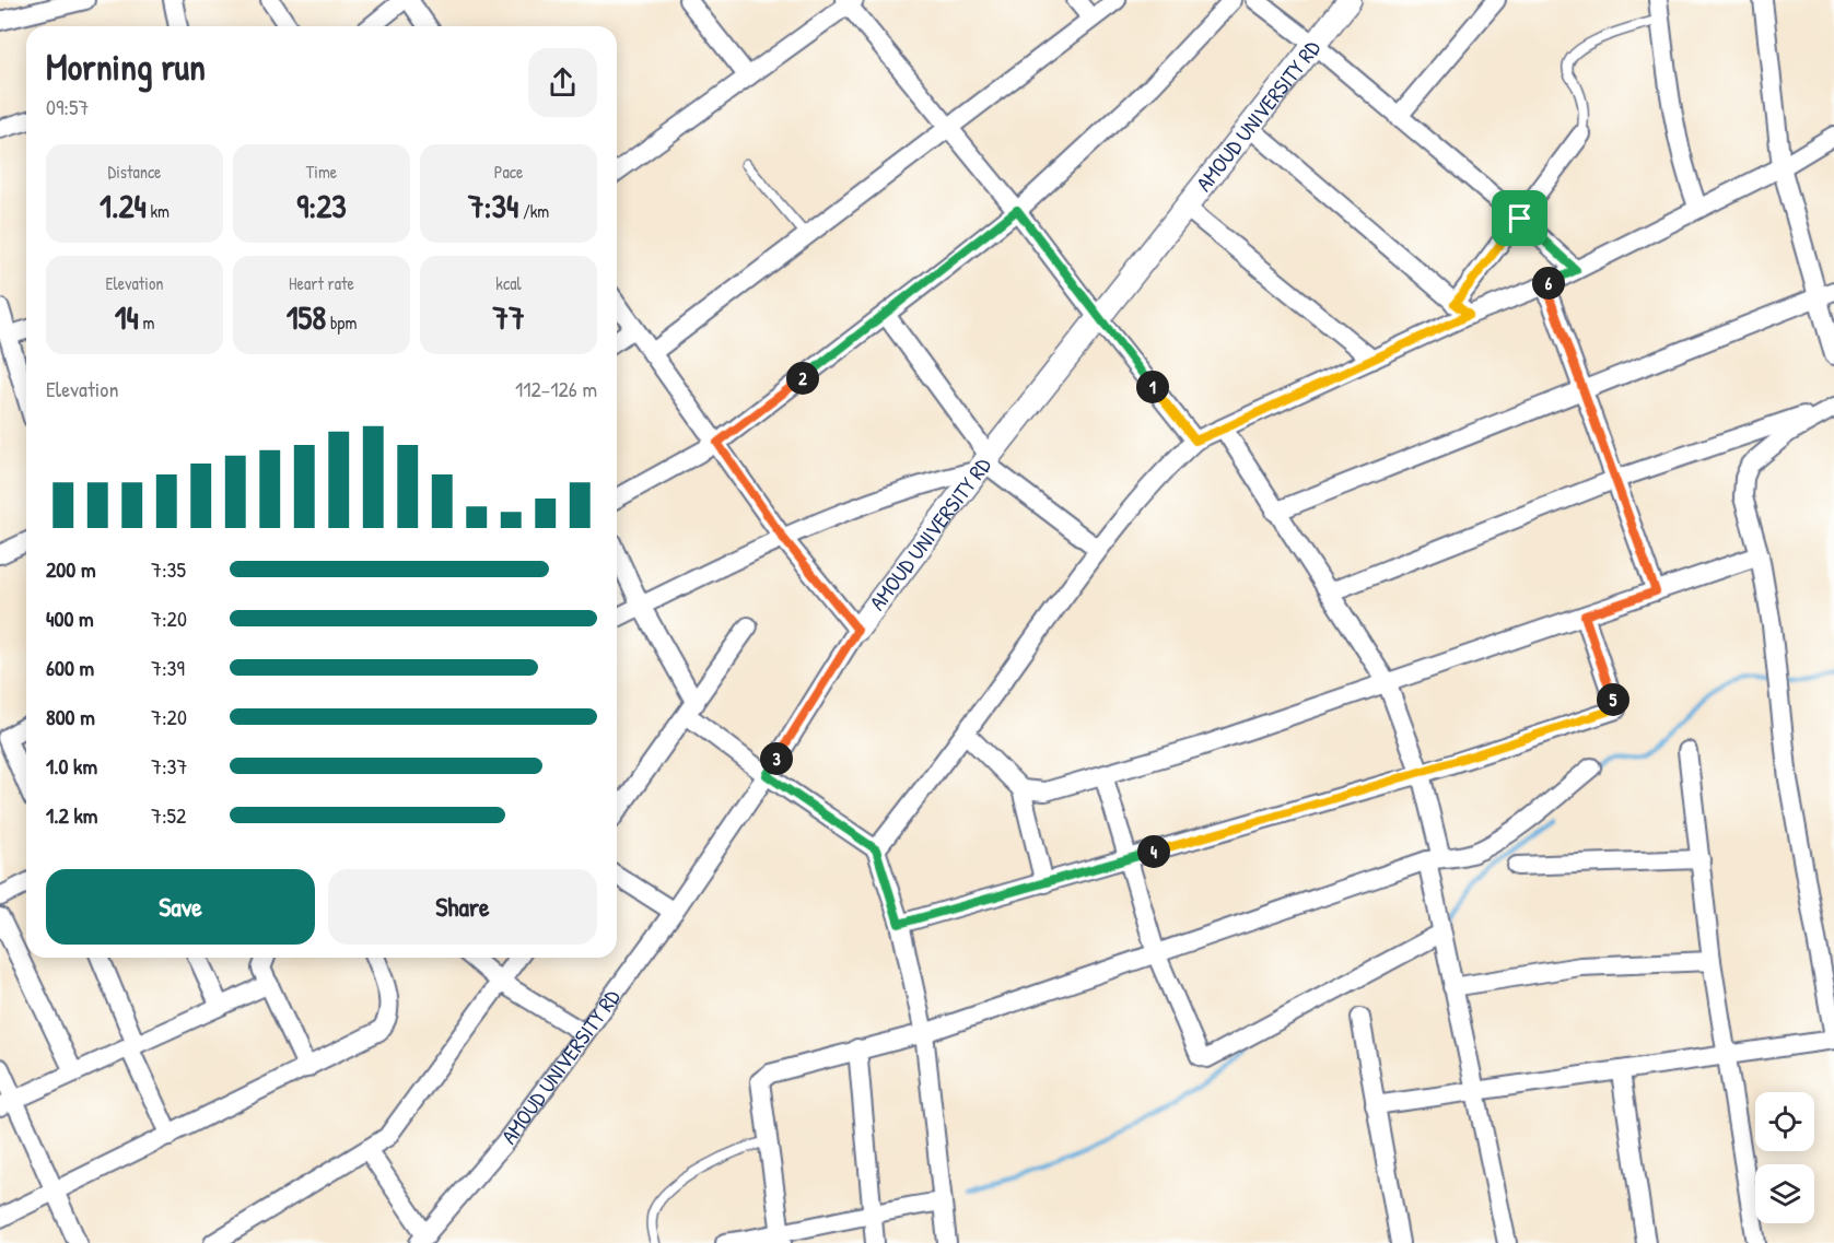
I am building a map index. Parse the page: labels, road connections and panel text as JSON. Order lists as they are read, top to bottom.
{
  "streets": {
    "street": ["AMOUD UNIVERSITY RD"]
  },
  "page": {
    "heading": ["Morning run", "09:57"],
    "stats": [
      ["Distance", "1.24 km"],
      ["Time", "9:23"],
      ["Pace", "7:34 /km"],
      ["Elevation", "14 m"],
      ["Heart rate", "158 bpm"],
      ["kcal", "77"]
    ],
    "pins": [
      "6",
      "2",
      "1",
      "5",
      "3",
      "4"
    ],
    "chart": ["Elevation", "112–126 m"],
    "list": [
      {
        "name": "200 m",
        "note": "7:35"
      },
      {
        "name": "400 m",
        "note": "7:20"
      },
      {
        "name": "600 m",
        "note": "7:39"
      },
      {
        "name": "800 m",
        "note": "7:20"
      },
      {
        "name": "1.0 km",
        "note": "7:37"
      },
      {
        "name": "1.2 km",
        "note": "7:52"
      }
    ],
    "buttons": ["Save", "Share"]
  }
}
